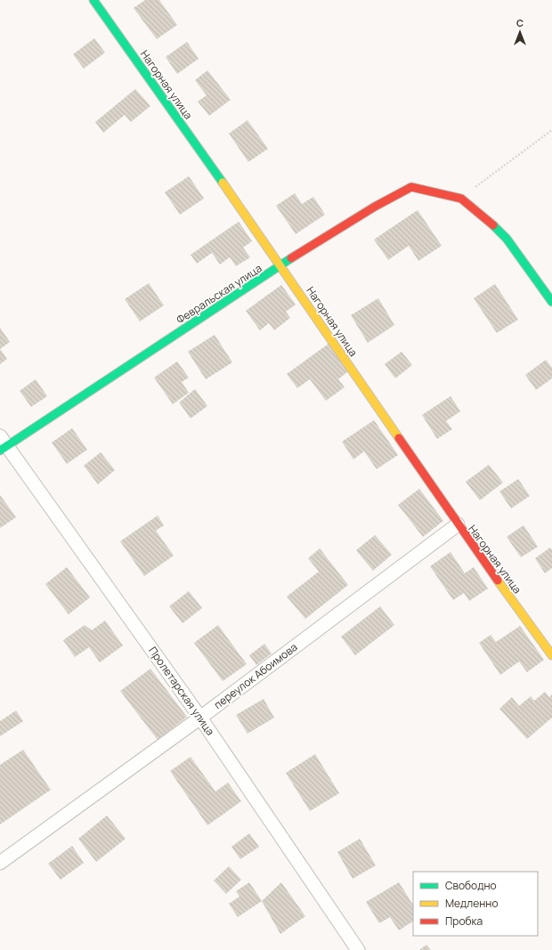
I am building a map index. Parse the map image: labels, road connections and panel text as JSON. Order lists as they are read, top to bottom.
{
  "streets": {
    "street": [
      "Нагорная улица",
      "Февральская улица",
      "переулок Абоимова",
      "Пролетарская улица"
    ]
  },
  "crossings": [
    ["Нагорная улица", "Февральская улица"],
    ["Нагорная улица", "переулок Абоимова"],
    ["Февральская улица", "Пролетарская улица"],
    ["переулок Абоимова", "Пролетарская улица"]
  ],
  "legend": ["Свободно", "Медленно", "Пробка"],
  "north": "top"
}
